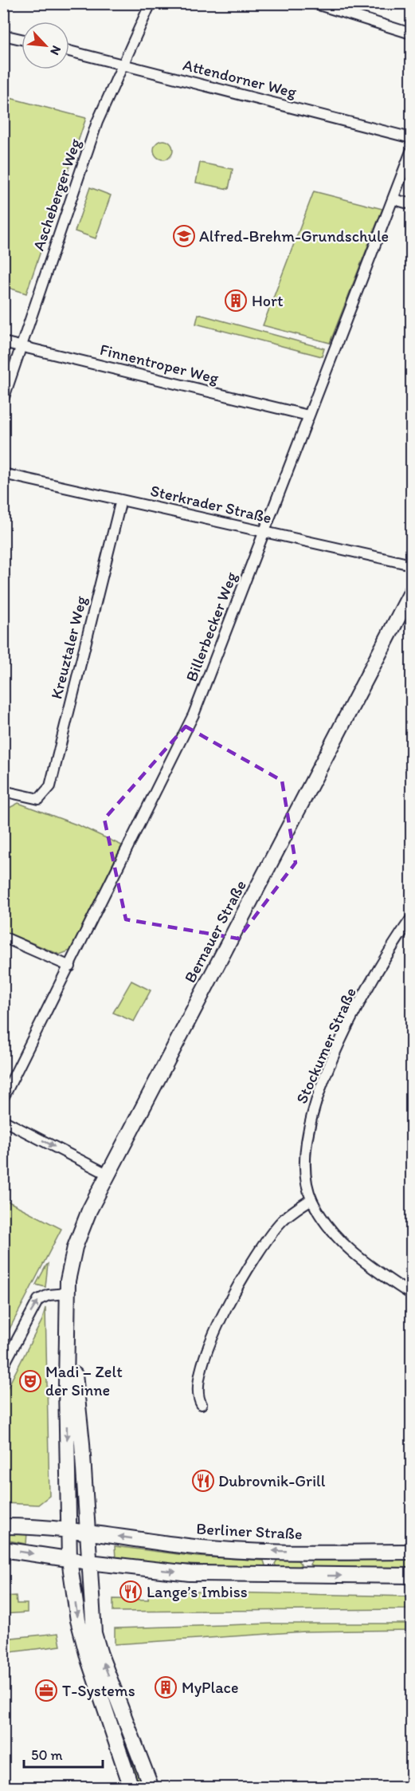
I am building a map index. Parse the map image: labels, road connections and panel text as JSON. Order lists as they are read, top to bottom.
{
  "streets": {
    "main road": ["Bernauer Straße", "Berliner Straße"],
    "street": [
      "Attendorner Weg",
      "Ascheberger Weg",
      "Finnentroper Weg",
      "Sterkrader Straße",
      "Billerbecker Weg",
      "Kreuztaler Weg",
      "Stockumer Straße"
    ]
  },
  "crossings": [
    ["Attendorner Weg", "Ascheberger Weg"],
    ["Ascheberger Weg", "Finnentroper Weg"],
    ["Finnentroper Weg", "Billerbecker Weg"],
    ["Sterkrader Straße", "Billerbecker Weg"],
    ["Sterkrader Straße", "Kreuztaler Weg"],
    ["Bernauer Straße", "Berliner Straße"]
  ],
  "places": {
    "school or university": ["Alfred-Brehm-Grundschule"],
    "building": ["Hort", "MyPlace"],
    "theatre": ["Madi – Zelt der Sinne"],
    "restaurant": ["Dubrovnik-Grill", "Lange’s Imbiss"],
    "office": ["T-Systems"]
  },
  "scale_bar": "50 m",
  "north": "bottom right"
}
